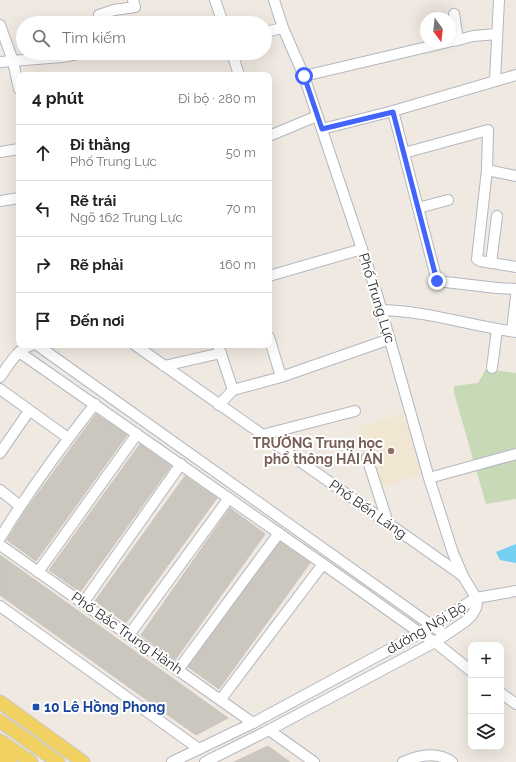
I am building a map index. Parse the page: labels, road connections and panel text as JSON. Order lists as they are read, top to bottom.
{
  "streets": {
    "street": [
      "Phố Trung Lực",
      "Phố Bến Láng",
      "đường Nội Bộ",
      "Phố Bắc Trung Hành"
    ]
  },
  "crossings": [
    ["Phố Trung Lực", "Phố Bến Láng"],
    ["Phố Trung Lực", "đường Nội Bộ"],
    ["đường Nội Bộ", "Phố Bắc Trung Hành"]
  ],
  "places": {
    "other": ["TRƯỜNG Trung học phổ thông HẢI AN"],
    "transit": ["10 Lê Hồng Phong"]
  },
  "north": "bottom",
  "page": {
    "search": "Tìm kiếm",
    "heading": ["4 phút", "Đi bộ · 280 m"],
    "list": [
      ["Đi thẳng", "Phố Trung Lực", "50 m"],
      ["Rẽ trái", "Ngõ 162 Trung Lực", "70 m"],
      ["Rẽ phải", "160 m"],
      "Đến nơi"
    ],
    "map_buttons": ["+", "−"]
  }
}
